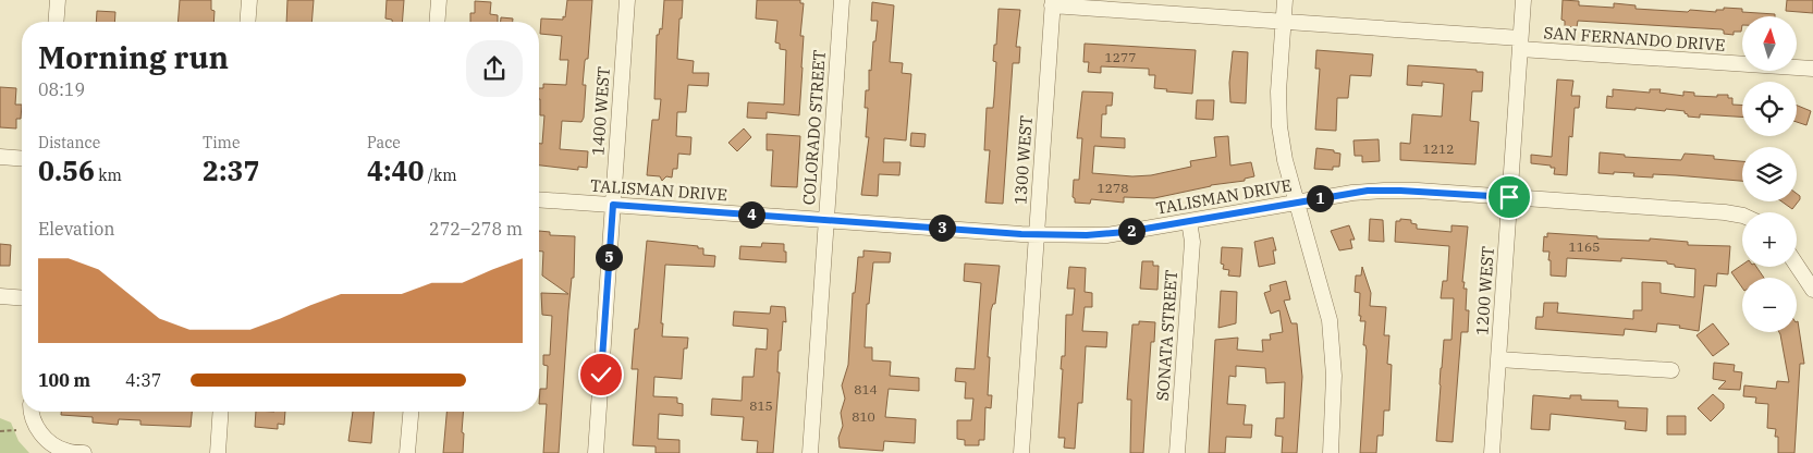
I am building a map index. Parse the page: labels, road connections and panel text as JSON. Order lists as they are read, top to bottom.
{
  "streets": {
    "street": [
      "SAN FERNANDO DRIVE",
      "1400 WEST",
      "COLORADO STREET",
      "1300 WEST",
      "TALISMAN DRIVE",
      "1200 WEST",
      "SONATA STREET"
    ]
  },
  "crossings": [
    ["SAN FERNANDO DRIVE", "1300 WEST"],
    ["SAN FERNANDO DRIVE", "1200 WEST"],
    ["1400 WEST", "TALISMAN DRIVE"],
    ["COLORADO STREET", "TALISMAN DRIVE"],
    ["1300 WEST", "TALISMAN DRIVE"],
    ["TALISMAN DRIVE", "1200 WEST"],
    ["TALISMAN DRIVE", "SONATA STREET"]
  ],
  "house_numbers": [
    "1277",
    "1212",
    "1278",
    "1165",
    "814",
    "815",
    "810"
  ],
  "north": "top",
  "page": {
    "map_buttons": ["+", "−"],
    "heading": ["Morning run", "08:19"],
    "stats": [
      ["Distance", "0.56 km"],
      ["Time", "2:37"],
      ["Pace", "4:40 /km"]
    ],
    "pins": [
      "1",
      "4",
      "3",
      "2",
      "5"
    ],
    "chart": ["Elevation", "272–278 m"],
    "list": [
      {
        "name": "100 m",
        "note": "4:37"
      }
    ]
  }
}
